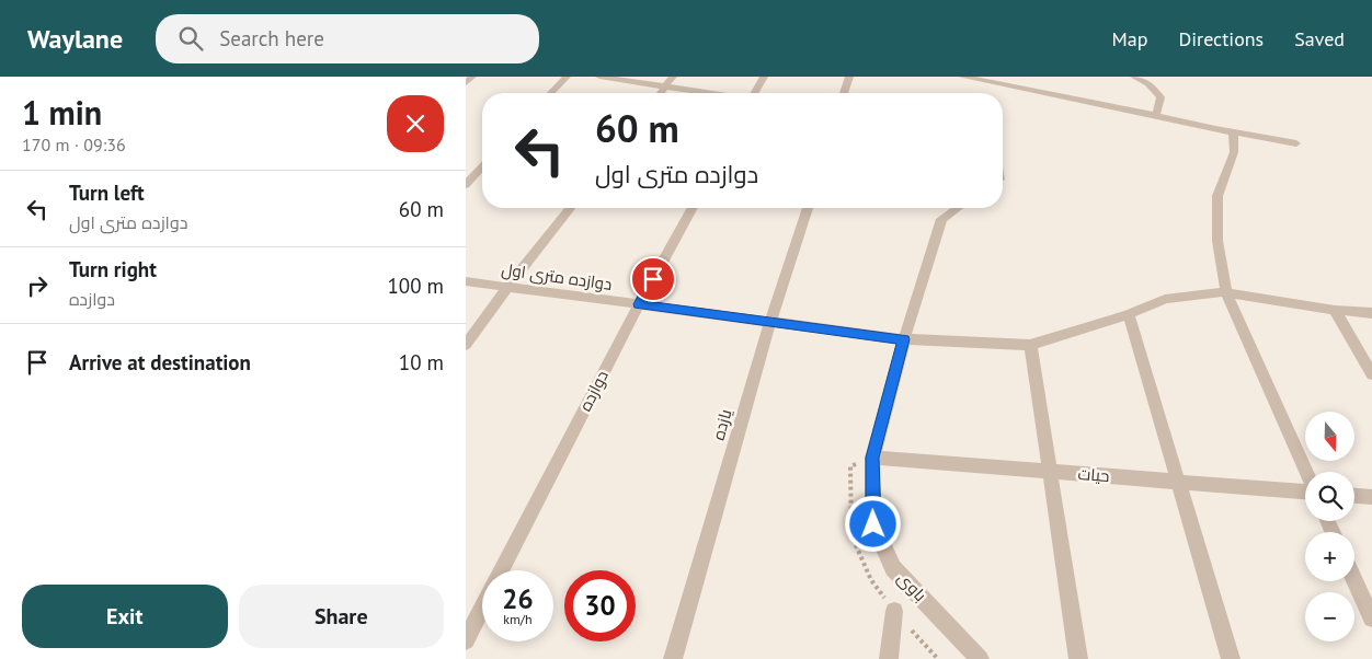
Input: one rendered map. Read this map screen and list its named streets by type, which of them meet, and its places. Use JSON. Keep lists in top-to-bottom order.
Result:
{
  "streets": {
    "street": [
      "دوازده متری اول",
      "دوازده",
      "یازده",
      "حیات",
      "باوی"
    ]
  },
  "crossings": [
    ["دوازده متری اول", "دوازده"],
    ["دوازده متری اول", "یازده"],
    ["دوازده متری اول", "باوی"],
    ["حیات", "باوی"]
  ],
  "north": "bottom",
  "page": {
    "header": "Waylane",
    "search": "Search here",
    "nav": ["Map", "Directions", "Saved"],
    "heading": ["1 min", "170 m · 09:36"],
    "turn": ["60 m", "دوازده متری اول"],
    "list": [
      {
        "name": "Turn left",
        "note": "دوازده متری اول",
        "value": "60 m"
      },
      {
        "name": "Turn right",
        "note": "دوازده",
        "value": "100 m"
      },
      {
        "name": "Arrive at destination",
        "value": "10 m"
      }
    ],
    "map_buttons": ["+", "−"],
    "speed": "26 km/h",
    "limit": "30",
    "buttons": ["Exit", "Share"]
  }
}
